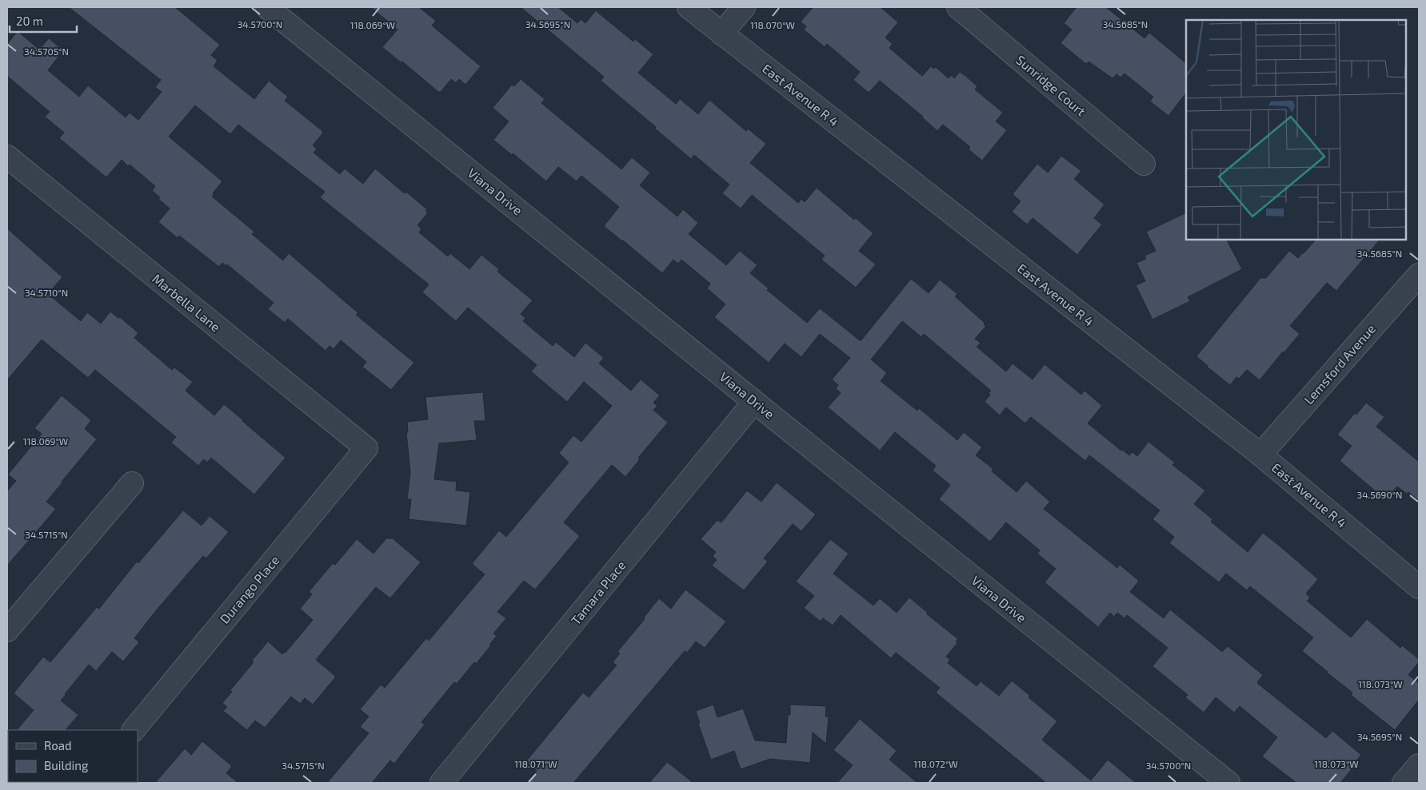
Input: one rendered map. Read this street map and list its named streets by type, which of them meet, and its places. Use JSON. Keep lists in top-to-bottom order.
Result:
{
  "streets": {
    "street": [
      "Sunridge Court",
      "East Avenue R 4",
      "Viana Drive",
      "Marbella Lane",
      "Lemsford Avenue",
      "Durango Place",
      "Tamara Place"
    ]
  },
  "crossings": [
    ["East Avenue R 4", "Lemsford Avenue"],
    ["Viana Drive", "Tamara Place"],
    ["Marbella Lane", "Durango Place"]
  ],
  "legend": ["Road", "Building"],
  "scale_bar": "20 m",
  "coordinates": [
    "34.5695°N",
    "34.5685°N",
    "34.5700°N",
    "118.069°W",
    "118.070°W",
    "34.5705°N",
    "34.5710°N",
    "34.5690°N",
    "34.5715°N",
    "118.073°W",
    "118.071°W",
    "118.072°W"
  ]
}
